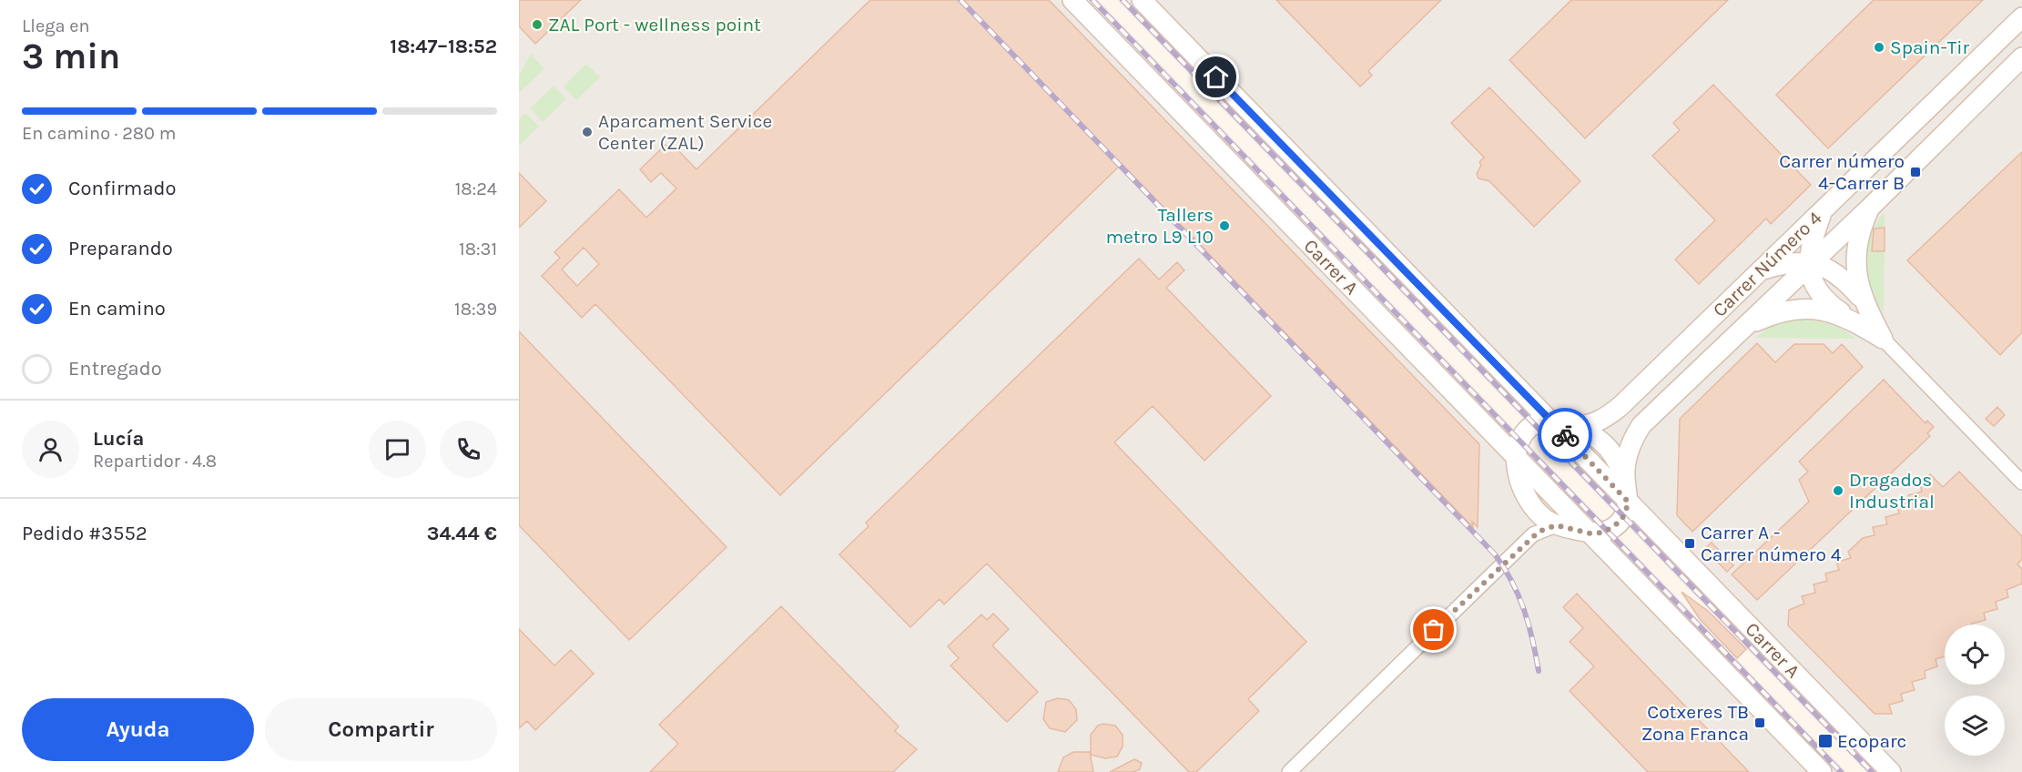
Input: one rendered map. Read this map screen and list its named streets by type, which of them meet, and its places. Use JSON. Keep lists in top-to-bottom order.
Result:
{
  "streets": {
    "main road": ["Carrer Número 4", "Carrer A"]
  },
  "places": {
    "other": [
      "ZAL Port - wellness point",
      "Spain-Tir",
      "Aparcament Service Center (ZAL)",
      "Tallers metro L9 L10",
      "Dragados Industrial"
    ],
    "transit": [
      "Carrer número 4-Carrer B",
      "Carrer A - Carrer número 4",
      "Cotxeres TB Zona Franca",
      "Ecoparc"
    ]
  },
  "page": {
    "heading": ["3 min", "Llega en", "18:47–18:52"],
    "panel": [
      "Lucía",
      "Repartidor · 4.8",
      "Pedido #3552",
      "34.44 €"
    ],
    "bar": "En camino · 280 m",
    "list": [
      ["Confirmado", "18:24"],
      ["Preparando", "18:31"],
      ["En camino", "18:39"],
      "Entregado"
    ],
    "buttons": ["Ayuda", "Compartir"]
  }
}
